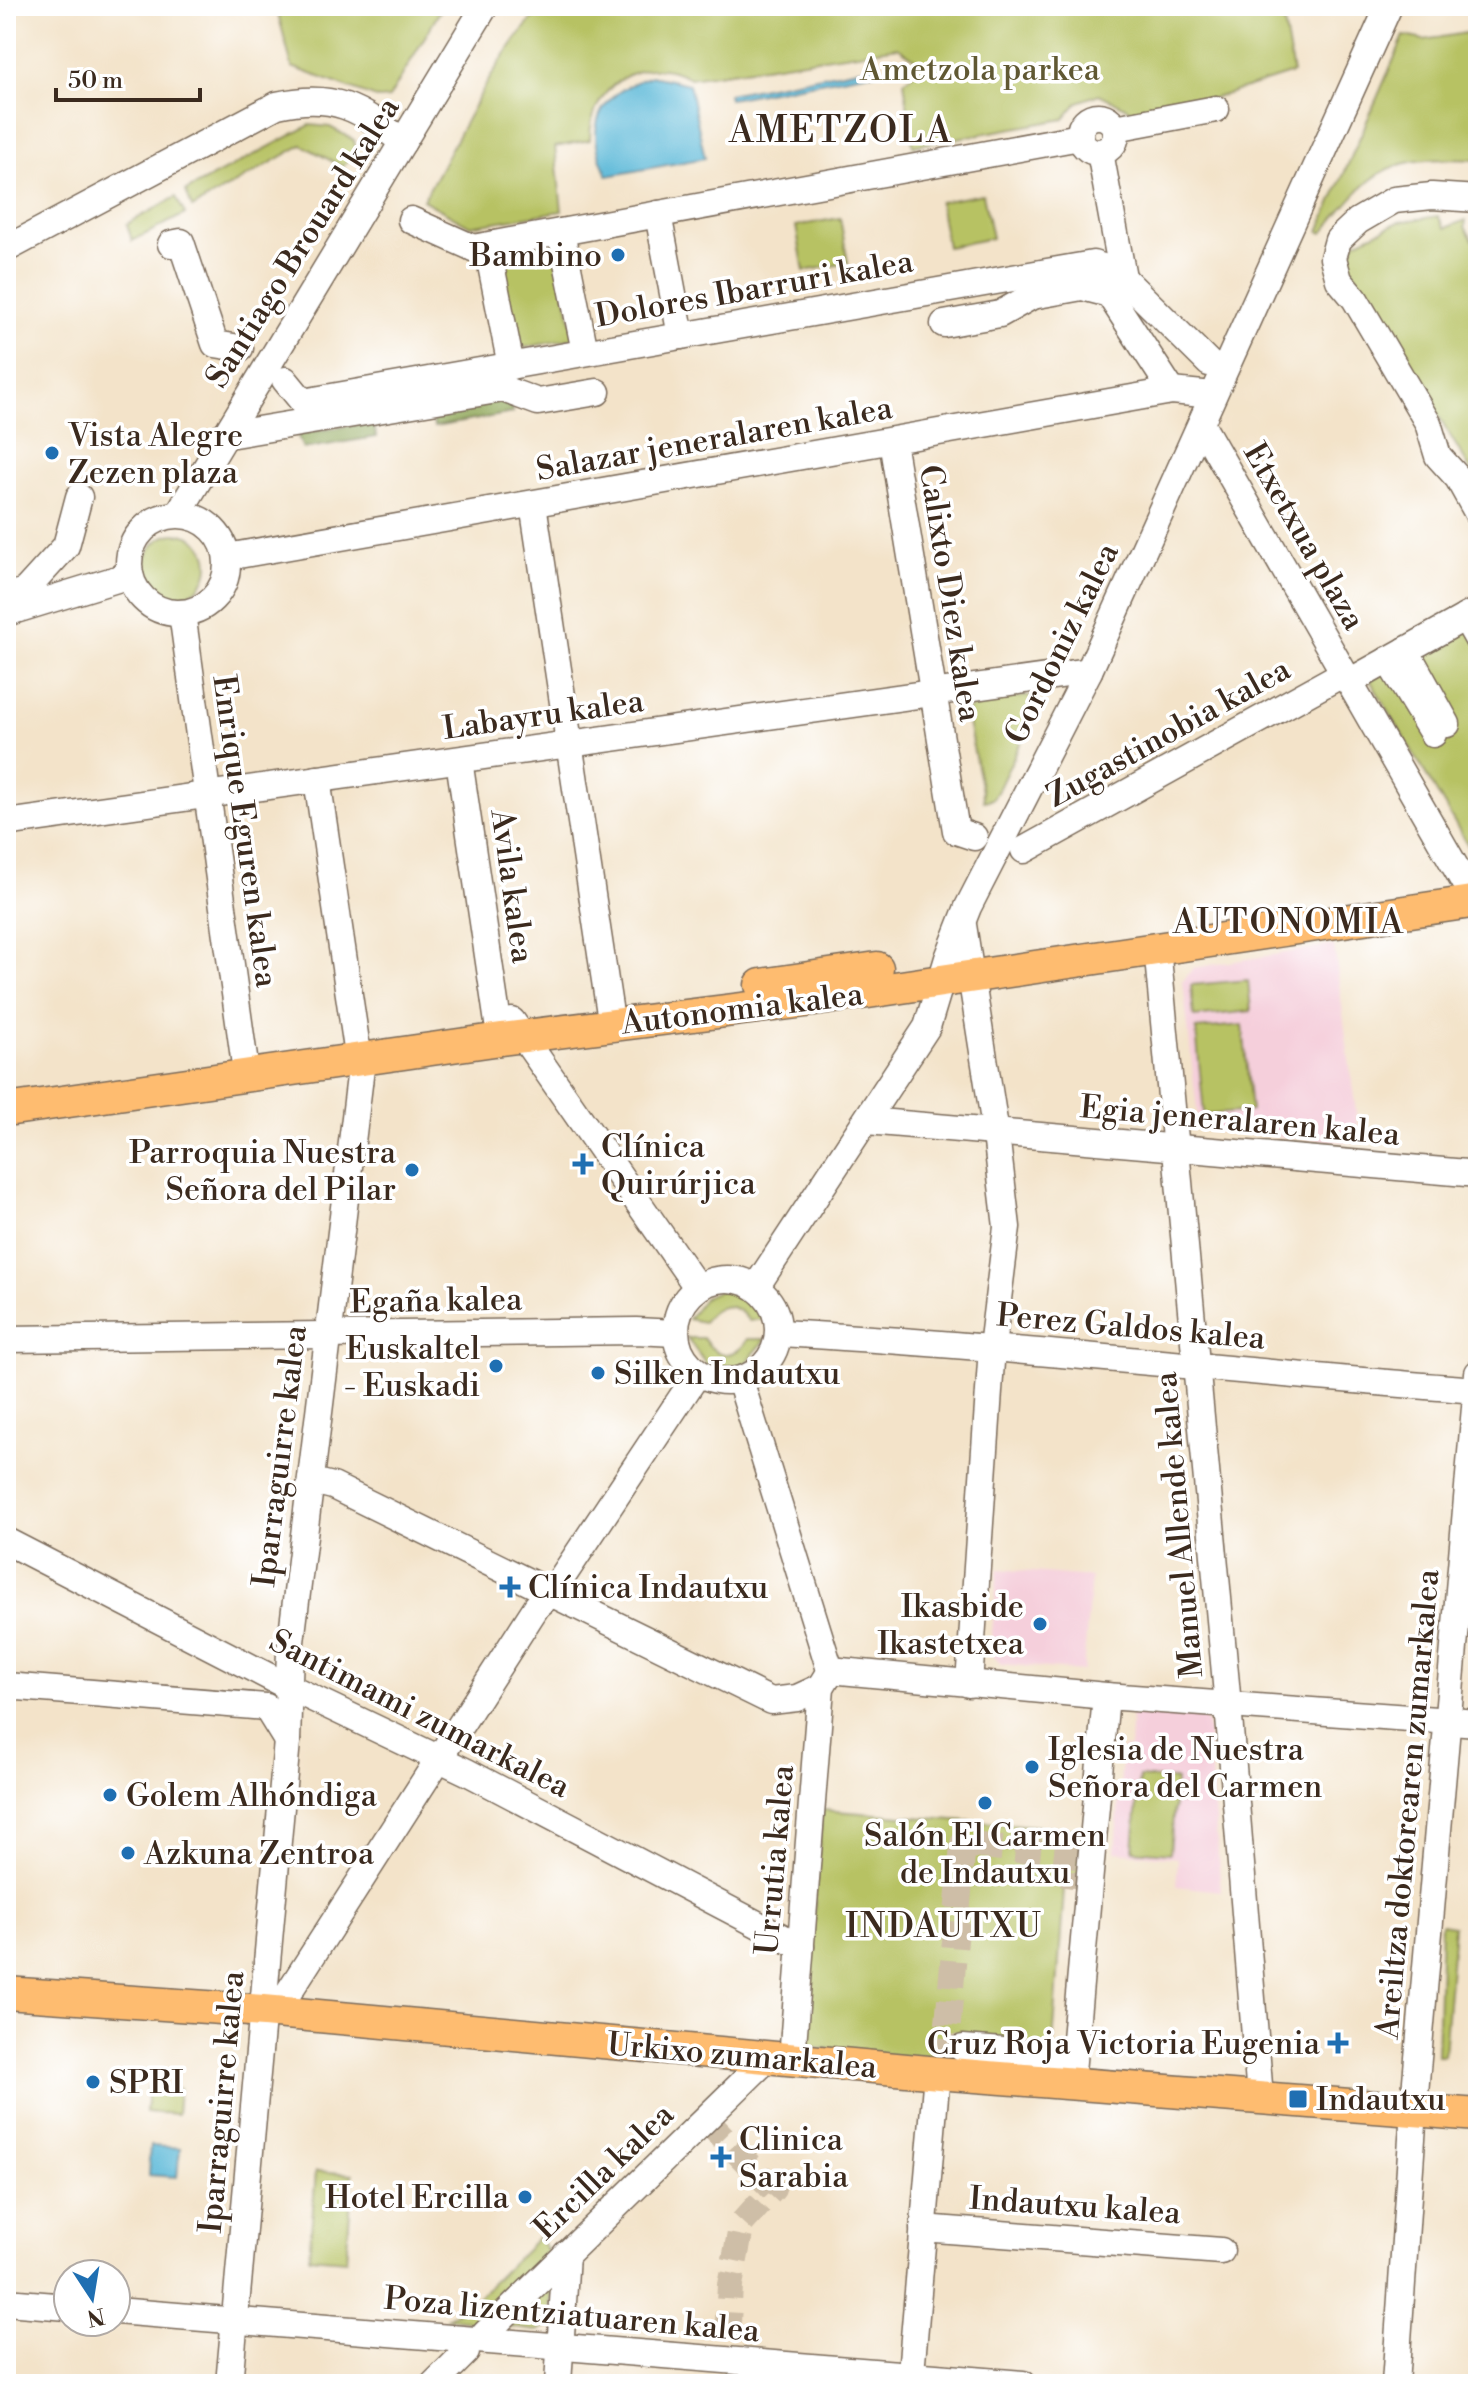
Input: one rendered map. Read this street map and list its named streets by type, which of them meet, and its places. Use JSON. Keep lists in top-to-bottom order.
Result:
{
  "streets": {
    "main road": ["Autonomia kalea", "Urkixo zumarkalea"],
    "street": [
      "Santiago Brouard kalea",
      "Dolores Ibarruri kalea",
      "Salazar jeneralaren kalea",
      "Etxetxua plaza",
      "Calixto Diez kalea",
      "Gordoniz kalea",
      "Labayru kalea",
      "Zugastinobia kalea",
      "Enrique Eguren kalea",
      "Avila kalea",
      "Egia jeneralaren kalea",
      "Egaña kalea",
      "Perez Galdos kalea",
      "Iparraguirre kalea",
      "Manuel Allende kalea",
      "Santimami zumarkalea",
      "Areiltza doktorearen zumarkalea",
      "Urrutia kalea",
      "Ercilla kalea",
      "Indautxu kalea",
      "Poza lizentziatuaren kalea"
    ]
  },
  "crossings": [
    ["Santiago Brouard kalea", "Salazar jeneralaren kalea"],
    ["Santiago Brouard kalea", "Enrique Eguren kalea"],
    ["Salazar jeneralaren kalea", "Calixto Diez kalea"],
    ["Salazar jeneralaren kalea", "Gordoniz kalea"],
    ["Salazar jeneralaren kalea", "Enrique Eguren kalea"],
    ["Etxetxua plaza", "Gordoniz kalea"],
    ["Etxetxua plaza", "Zugastinobia kalea"],
    ["Etxetxua plaza", "Autonomia kalea"],
    ["Calixto Diez kalea", "Labayru kalea"],
    ["Gordoniz kalea", "Labayru kalea"],
    ["Gordoniz kalea", "Autonomia kalea"],
    ["Gordoniz kalea", "Egia jeneralaren kalea"],
    ["Gordoniz kalea", "Egaña kalea"],
    ["Gordoniz kalea", "Perez Galdos kalea"],
    ["Labayru kalea", "Enrique Eguren kalea"],
    ["Labayru kalea", "Avila kalea"],
    ["Labayru kalea", "Iparraguirre kalea"],
    ["Enrique Eguren kalea", "Autonomia kalea"],
    ["Avila kalea", "Autonomia kalea"],
    ["Autonomia kalea", "Iparraguirre kalea"],
    ["Autonomia kalea", "Manuel Allende kalea"],
    ["Egia jeneralaren kalea", "Manuel Allende kalea"],
    ["Egaña kalea", "Perez Galdos kalea"],
    ["Egaña kalea", "Iparraguirre kalea"],
    ["Perez Galdos kalea", "Manuel Allende kalea"],
    ["Perez Galdos kalea", "Areiltza doktorearen zumarkalea"],
    ["Iparraguirre kalea", "Santimami zumarkalea"],
    ["Iparraguirre kalea", "Urkixo zumarkalea"],
    ["Iparraguirre kalea", "Poza lizentziatuaren kalea"],
    ["Manuel Allende kalea", "Urkixo zumarkalea"],
    ["Santimami zumarkalea", "Urrutia kalea"],
    ["Areiltza doktorearen zumarkalea", "Urkixo zumarkalea"],
    ["Urrutia kalea", "Urkixo zumarkalea"],
    ["Urrutia kalea", "Ercilla kalea"],
    ["Urkixo zumarkalea", "Ercilla kalea"]
  ],
  "districts": ["AMETZOLA", "AUTONOMIA", "INDAUTXU"],
  "parks": ["Ametzola parkea"],
  "places": {
    "other": [
      "Bambino",
      "Vista Alegre Zezen plaza",
      "Parroquia Nuestra Señora del Pilar",
      "Euskaltel - Euskadi",
      "Silken Indautxu",
      "Ikasbide Ikastetxea",
      "Iglesia de Nuestra Señora del Carmen",
      "Golem Alhóndiga",
      "Salón El Carmen de Indautxu",
      "Azkuna Zentroa",
      "SPRI",
      "Hotel Ercilla"
    ],
    "health": [
      "Clínica Quirúrjica",
      "Clínica Indautxu",
      "Cruz Roja Victoria Eugenia",
      "Clinica Sarabia"
    ],
    "transit": ["Indautxu"]
  },
  "scale_bar": "50 m",
  "north": "bottom"
}
